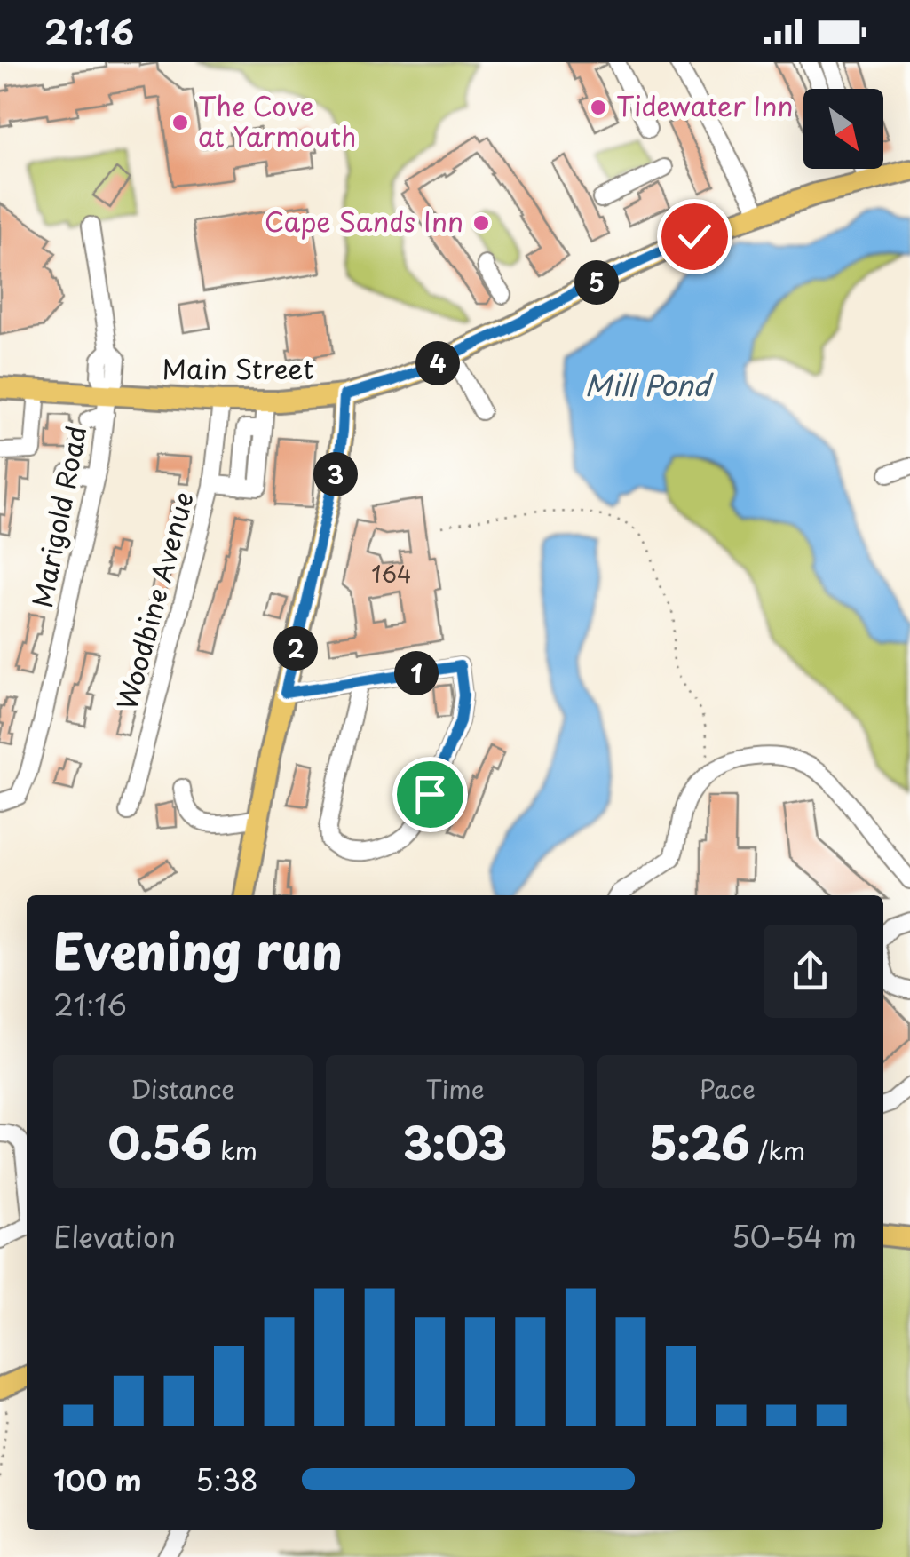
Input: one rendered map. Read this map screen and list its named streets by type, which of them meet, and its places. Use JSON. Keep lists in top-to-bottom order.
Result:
{
  "streets": {
    "main road": ["Main Street"],
    "street": ["Marigold Road", "Woodbine Avenue"]
  },
  "crossings": [
    ["Main Street", "Marigold Road"],
    ["Main Street", "Woodbine Avenue"]
  ],
  "water": ["Mill Pond"],
  "places": ["Tidewater Inn", "The Cove at Yarmouth", "Cape Sands Inn"],
  "house_numbers": ["164"],
  "north": "bottom right",
  "page": {
    "status": "21:16",
    "pins": [
      "5",
      "4",
      "3",
      "2",
      "1"
    ],
    "heading": ["Evening run", "21:16"],
    "stats": [
      ["Distance", "0.56 km"],
      ["Time", "3:03"],
      ["Pace", "5:26 /km"]
    ],
    "chart": ["Elevation", "50–54 m"],
    "list": [
      {
        "name": "100 m",
        "note": "5:38"
      }
    ]
  }
}
